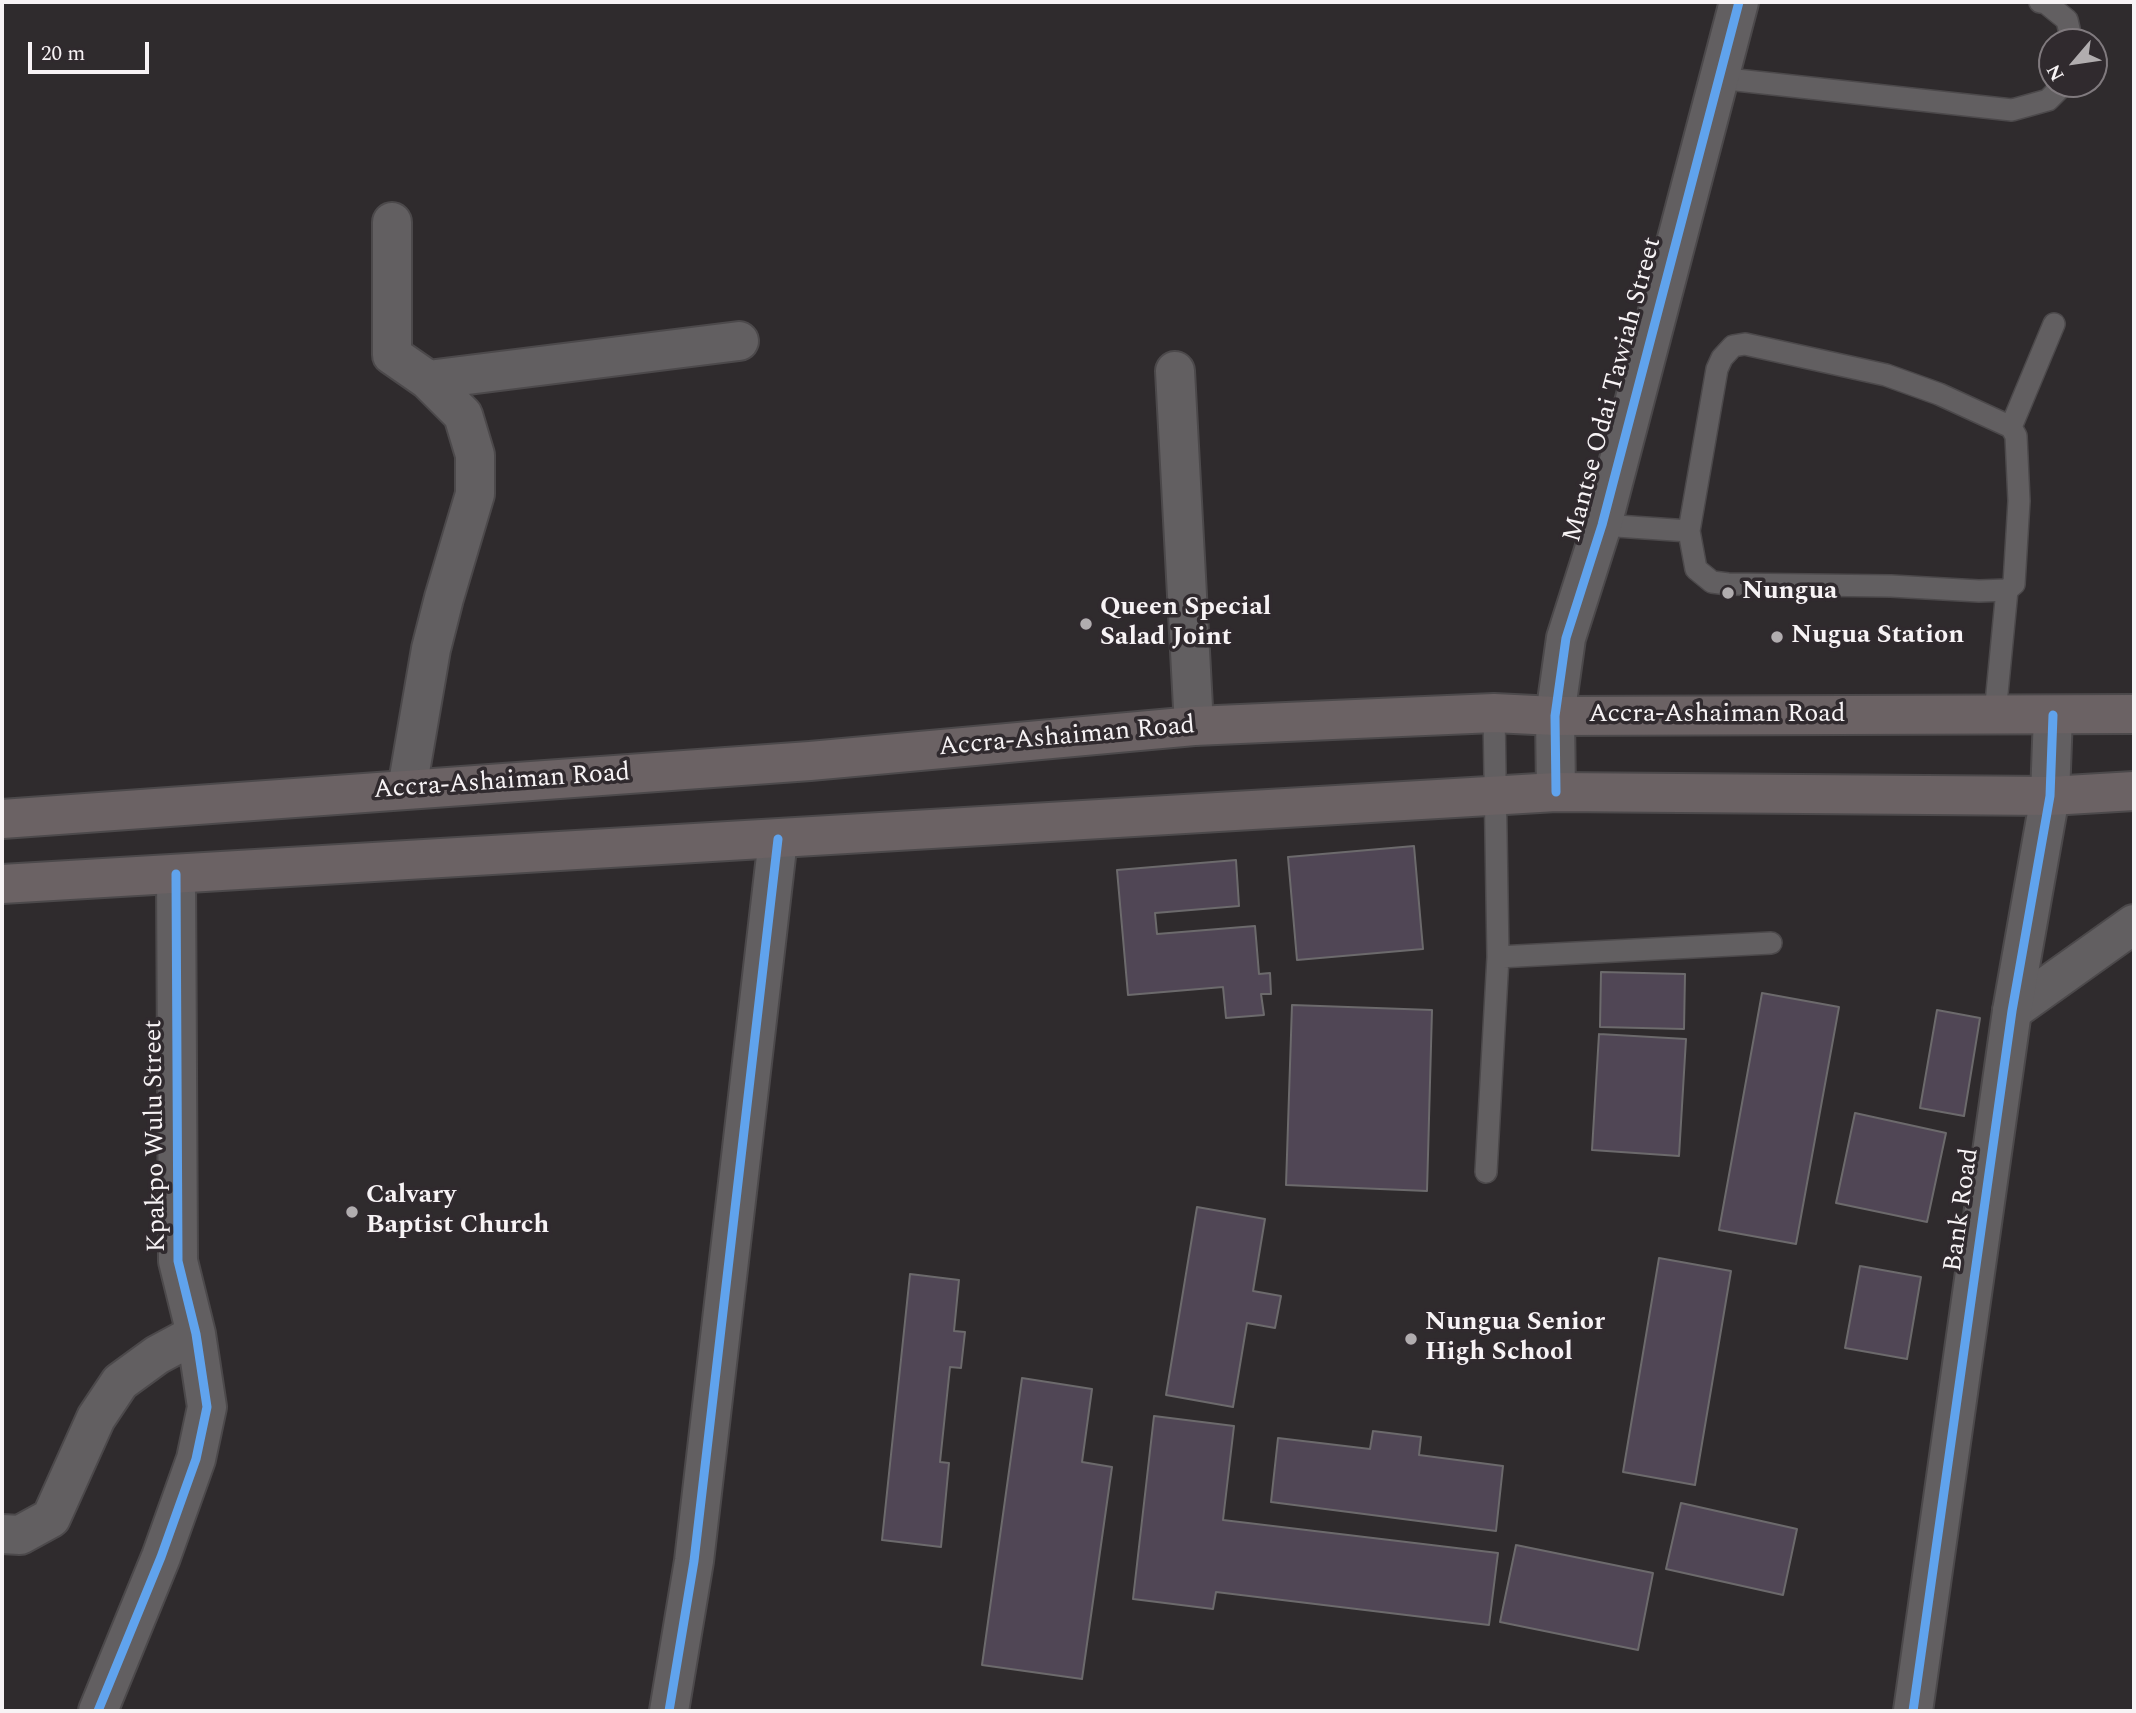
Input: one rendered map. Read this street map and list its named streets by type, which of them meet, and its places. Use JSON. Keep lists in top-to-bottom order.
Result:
{
  "streets": {
    "main road": ["Accra-Ashaiman Road"],
    "street": ["Mantse Odai Tawiah Street", "Kpakpo Wulu Street", "Bank Road"]
  },
  "crossings": [
    ["Mantse Odai Tawiah Street", "Accra-Ashaiman Road"],
    ["Accra-Ashaiman Road", "Bank Road"]
  ],
  "places": [
    "Nungua",
    "Queen Special Salad Joint",
    "Nugua Station",
    "Calvary Baptist Church",
    "Nungua Senior High School"
  ],
  "scale_bar": "20 m",
  "north": "bottom left"
}
